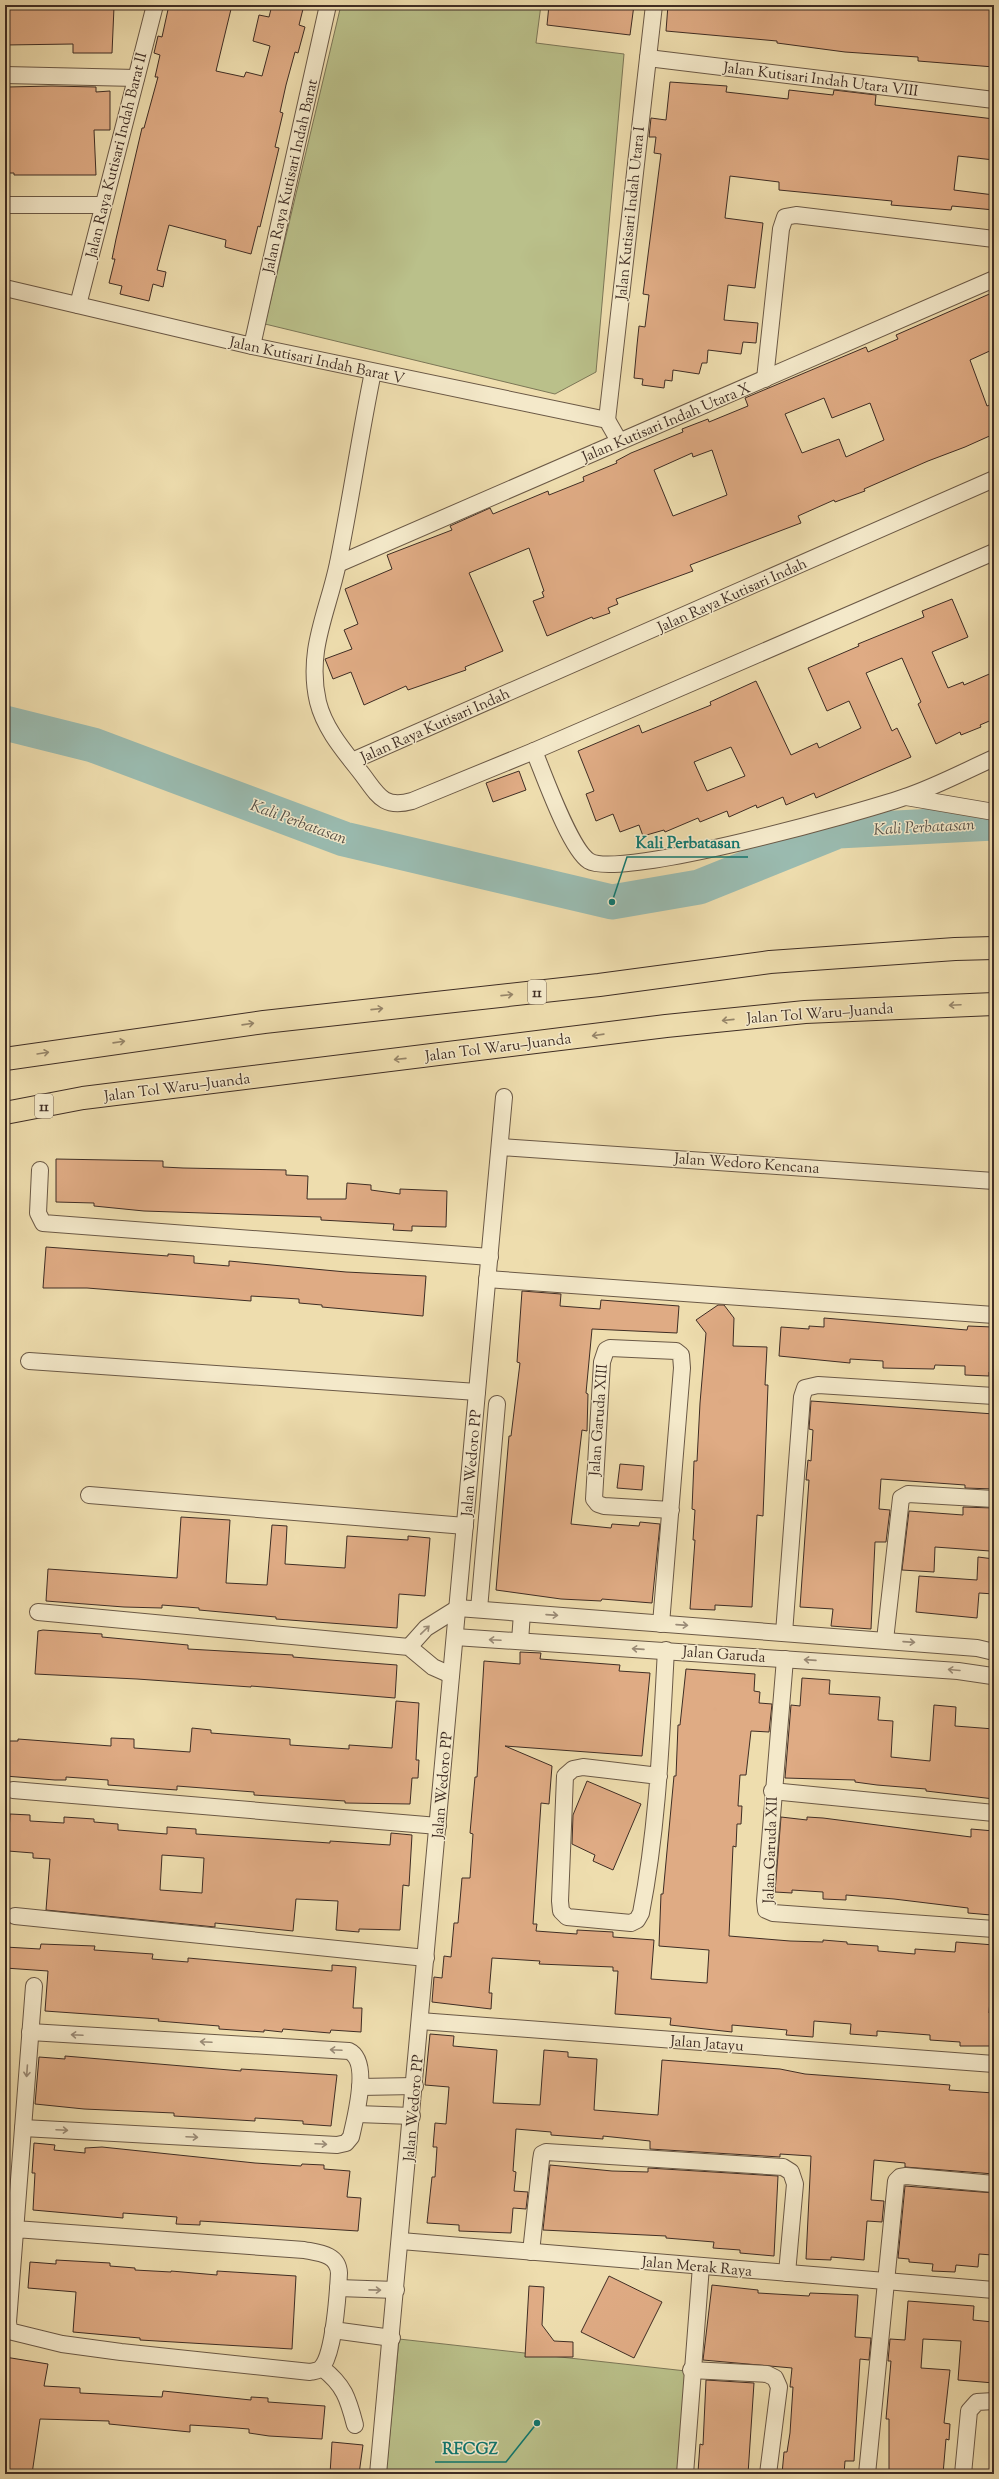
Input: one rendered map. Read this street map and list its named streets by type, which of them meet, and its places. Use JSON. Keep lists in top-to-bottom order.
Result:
{
  "streets": {
    "highway": ["11", "Jalan Tol Waru–Juanda"],
    "street": [
      "Jalan Kutisari Indah Utara VIII",
      "Jalan Raya Kutisari Indah Barat II",
      "Jalan Raya Kutisari Indah Barat",
      "Jalan Kutisari Indah Utara I",
      "Jalan Kutisari Indah Barat V",
      "Jalan Kutisari Indah Utara X",
      "Jalan Raya Kutisari Indah",
      "Jalan Wedoro Kencana",
      "Jalan Garuda XIII",
      "Jalan Wedoro PP",
      "Jalan Garuda",
      "Jalan Garuda XII",
      "Jalan Jatayu",
      "Jalan Merak Raya"
    ]
  },
  "crossings": [
    ["Jalan Kutisari Indah Utara VIII", "Jalan Kutisari Indah Utara I"],
    ["Jalan Raya Kutisari Indah Barat II", "Jalan Kutisari Indah Barat V"],
    ["Jalan Raya Kutisari Indah Barat", "Jalan Kutisari Indah Barat V"],
    ["Jalan Kutisari Indah Utara I", "Jalan Kutisari Indah Barat V"],
    ["Jalan Wedoro Kencana", "Jalan Wedoro PP"],
    ["Jalan Garuda XIII", "Jalan Garuda"],
    ["Jalan Wedoro PP", "Jalan Garuda"],
    ["Jalan Wedoro PP", "Jalan Jatayu"],
    ["Jalan Wedoro PP", "Jalan Merak Raya"],
    ["Jalan Garuda", "Jalan Garuda XII"]
  ],
  "water": ["Kali Perbatasan"],
  "places": ["Kali Perbatasan", "RFCGZ"]
}
